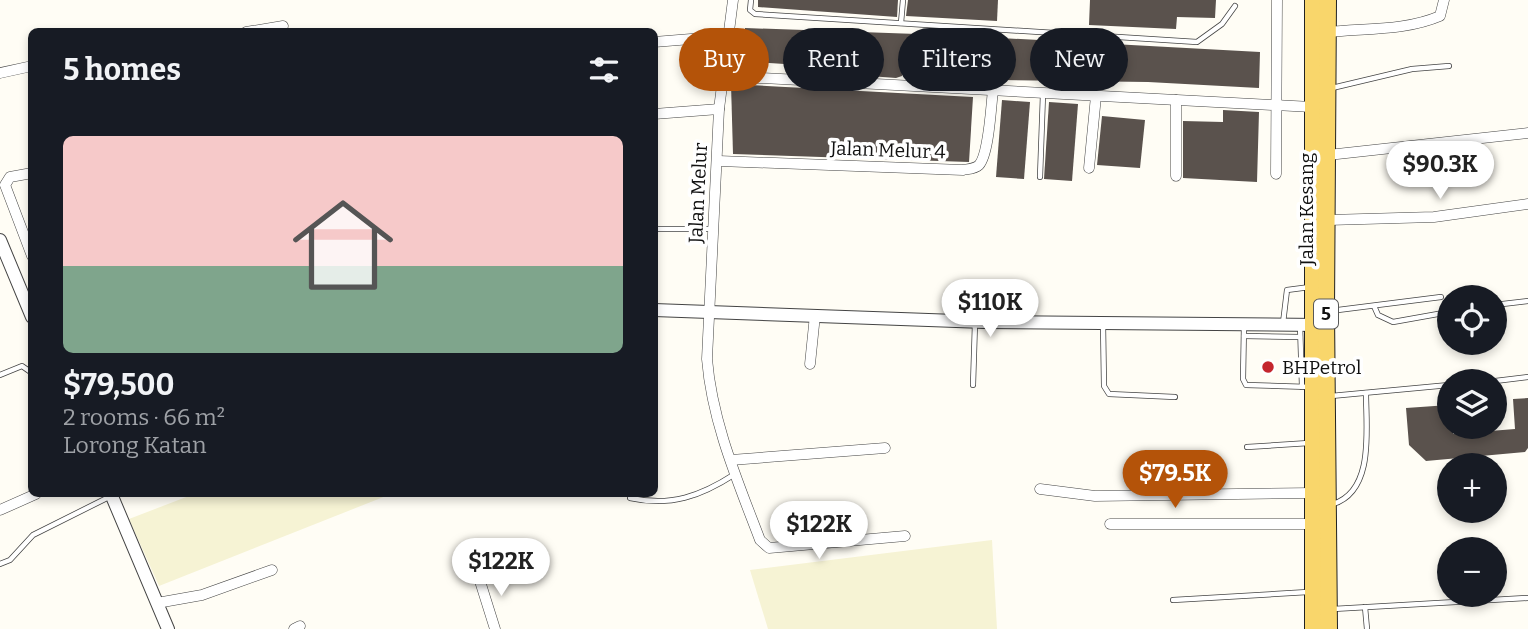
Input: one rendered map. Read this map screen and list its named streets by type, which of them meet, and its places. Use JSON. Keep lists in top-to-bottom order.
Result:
{
  "streets": {
    "main road": ["Jalan Kesang", "5"],
    "street": ["Jalan Melur 4", "Jalan Melur"]
  },
  "crossings": [
    ["Jalan Melur 4", "Jalan Melur"]
  ],
  "places": ["BHPetrol"],
  "page": {
    "chip": [
      "Buy",
      "Rent",
      "Filters",
      "New"
    ],
    "heading": "5 homes",
    "list": [
      {
        "name": "$79,500",
        "note": "2 rooms · 66 m² · Lorong Katan"
      }
    ],
    "price": [
      "$90.3K",
      "$110K",
      "$79.5K",
      "$122K",
      "$122K"
    ],
    "map_buttons": ["+", "−"]
  }
}
